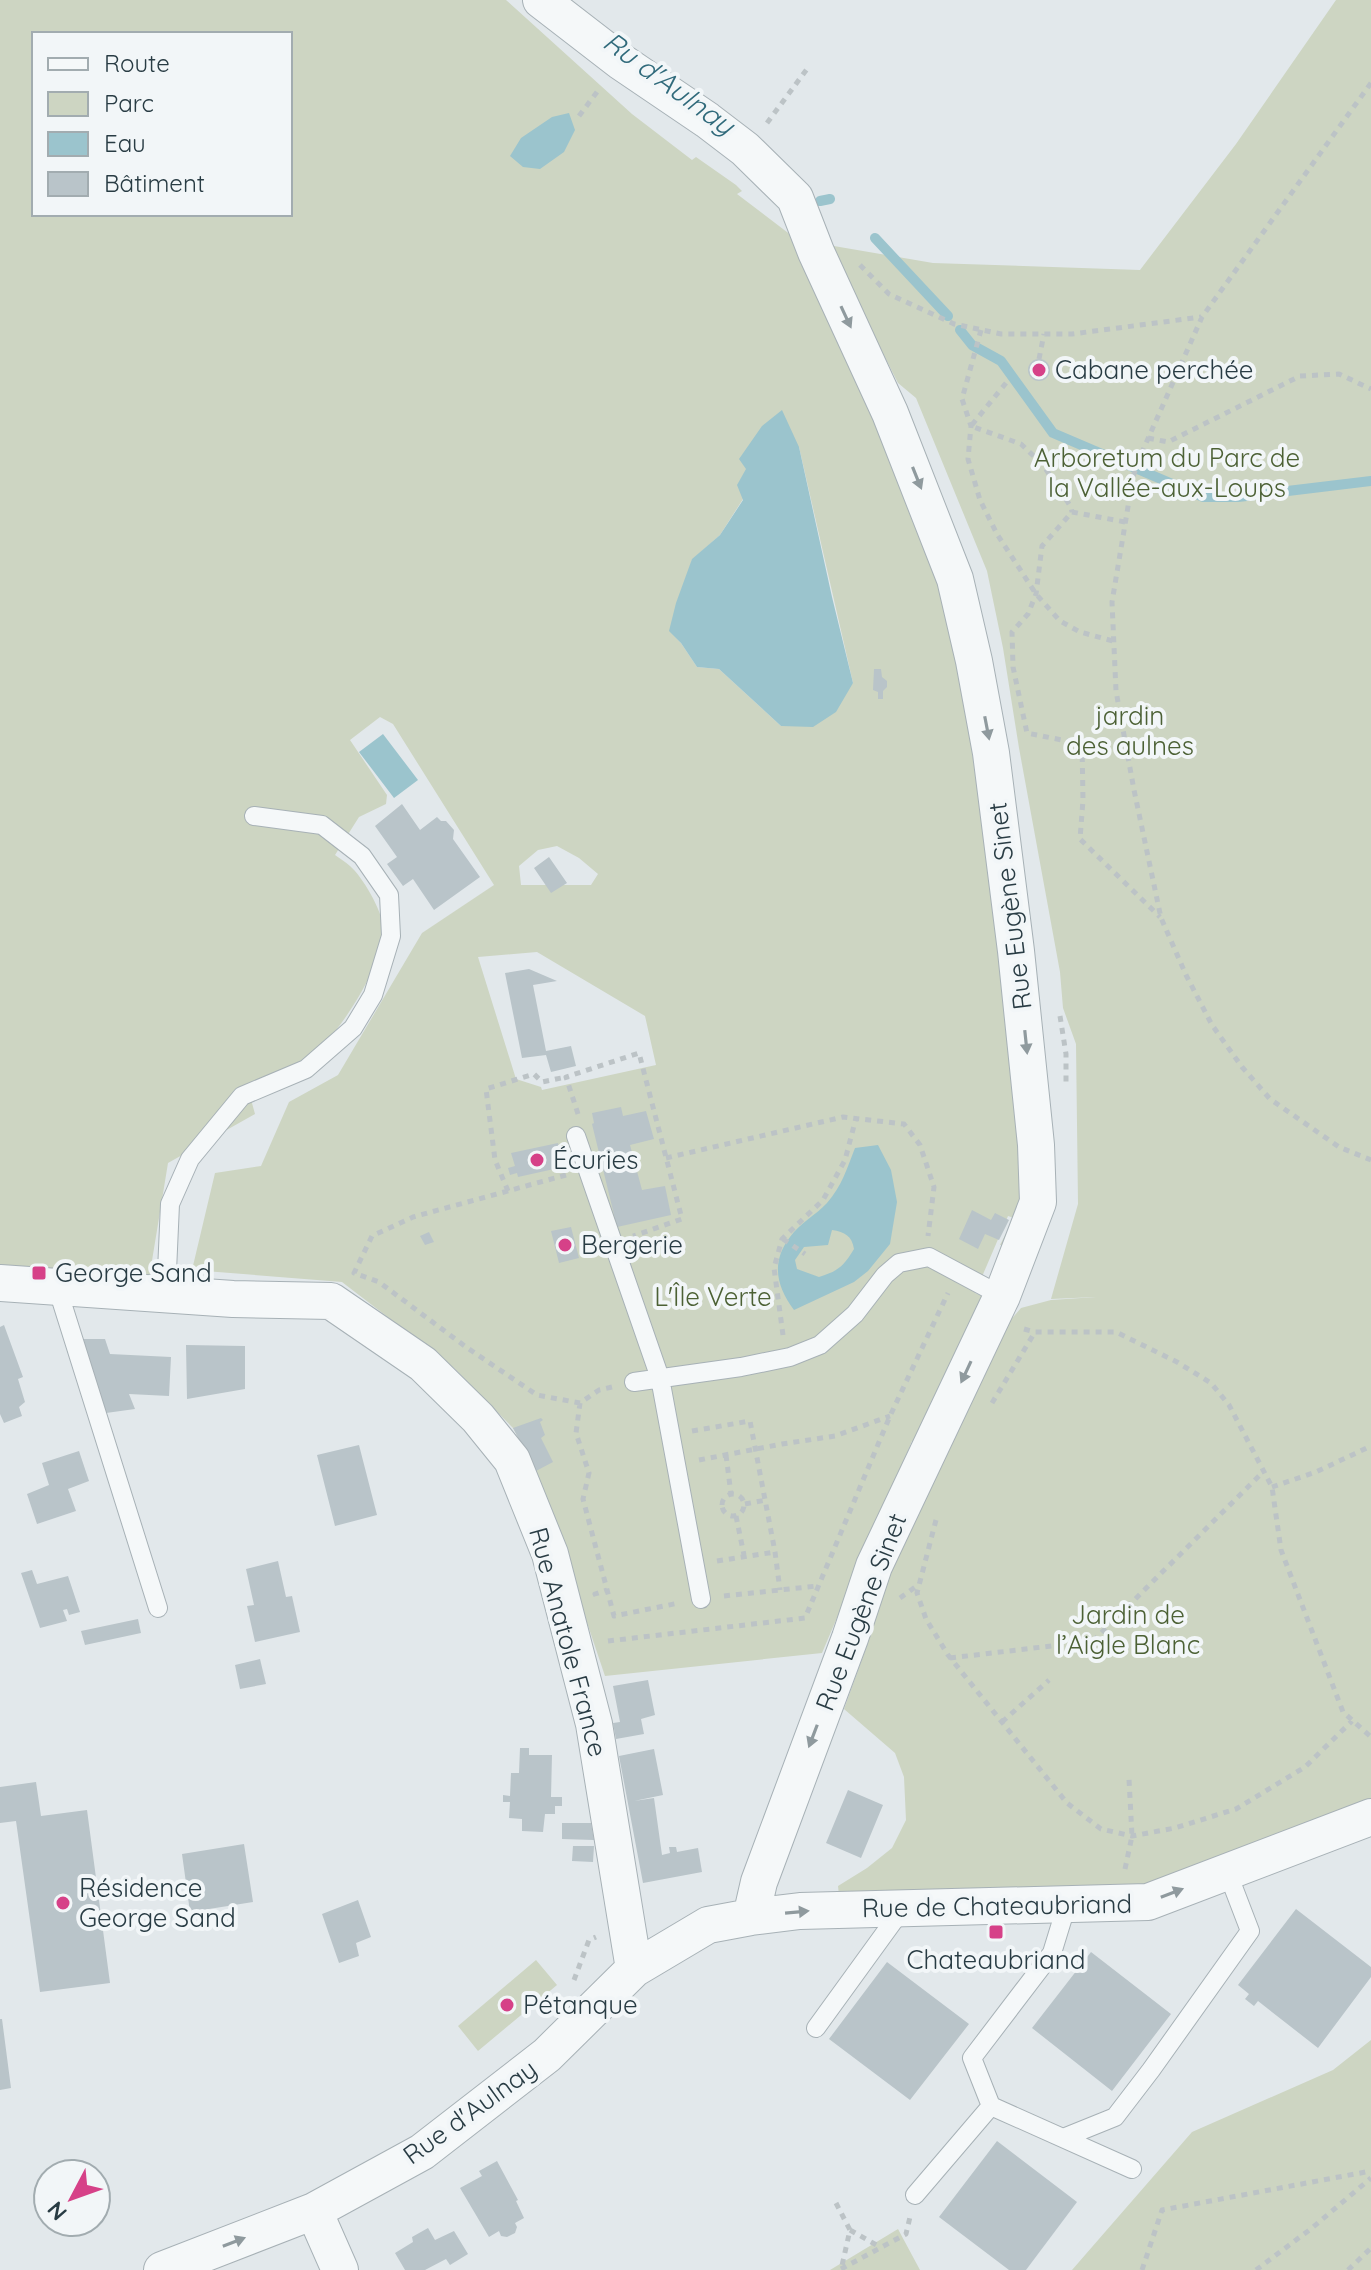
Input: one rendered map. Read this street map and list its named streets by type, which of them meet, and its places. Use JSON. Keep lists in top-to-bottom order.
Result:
{
  "streets": {
    "street": [
      "Rue Eugène Sinet",
      "Rue Anatole France",
      "Rue de Chateaubriand",
      "Rue d'Aulnay"
    ]
  },
  "crossings": [
    ["Rue Eugène Sinet", "Rue de Chateaubriand"],
    ["Rue Eugène Sinet", "Rue d'Aulnay"],
    ["Rue Anatole France", "Rue d'Aulnay"],
    ["Rue de Chateaubriand", "Rue d'Aulnay"]
  ],
  "one_way": ["Rue Eugène Sinet", "Rue de Chateaubriand"],
  "water": ["Ru d'Aulnay"],
  "parks": [
    "Arboretum du Parc de la Vallée-aux-Loups",
    "jardin des aulnes",
    "L'Île Verte",
    "Jardin de l’Aigle Blanc"
  ],
  "places": {
    "other": [
      "Cabane perchée",
      "Écuries",
      "Bergerie",
      "Résidence George Sand",
      "Pétanque"
    ],
    "transit": ["George Sand", "Chateaubriand"]
  },
  "legend": [
    "Route",
    "Parc",
    "Eau",
    "Bâtiment"
  ],
  "north": "bottom left"
}
